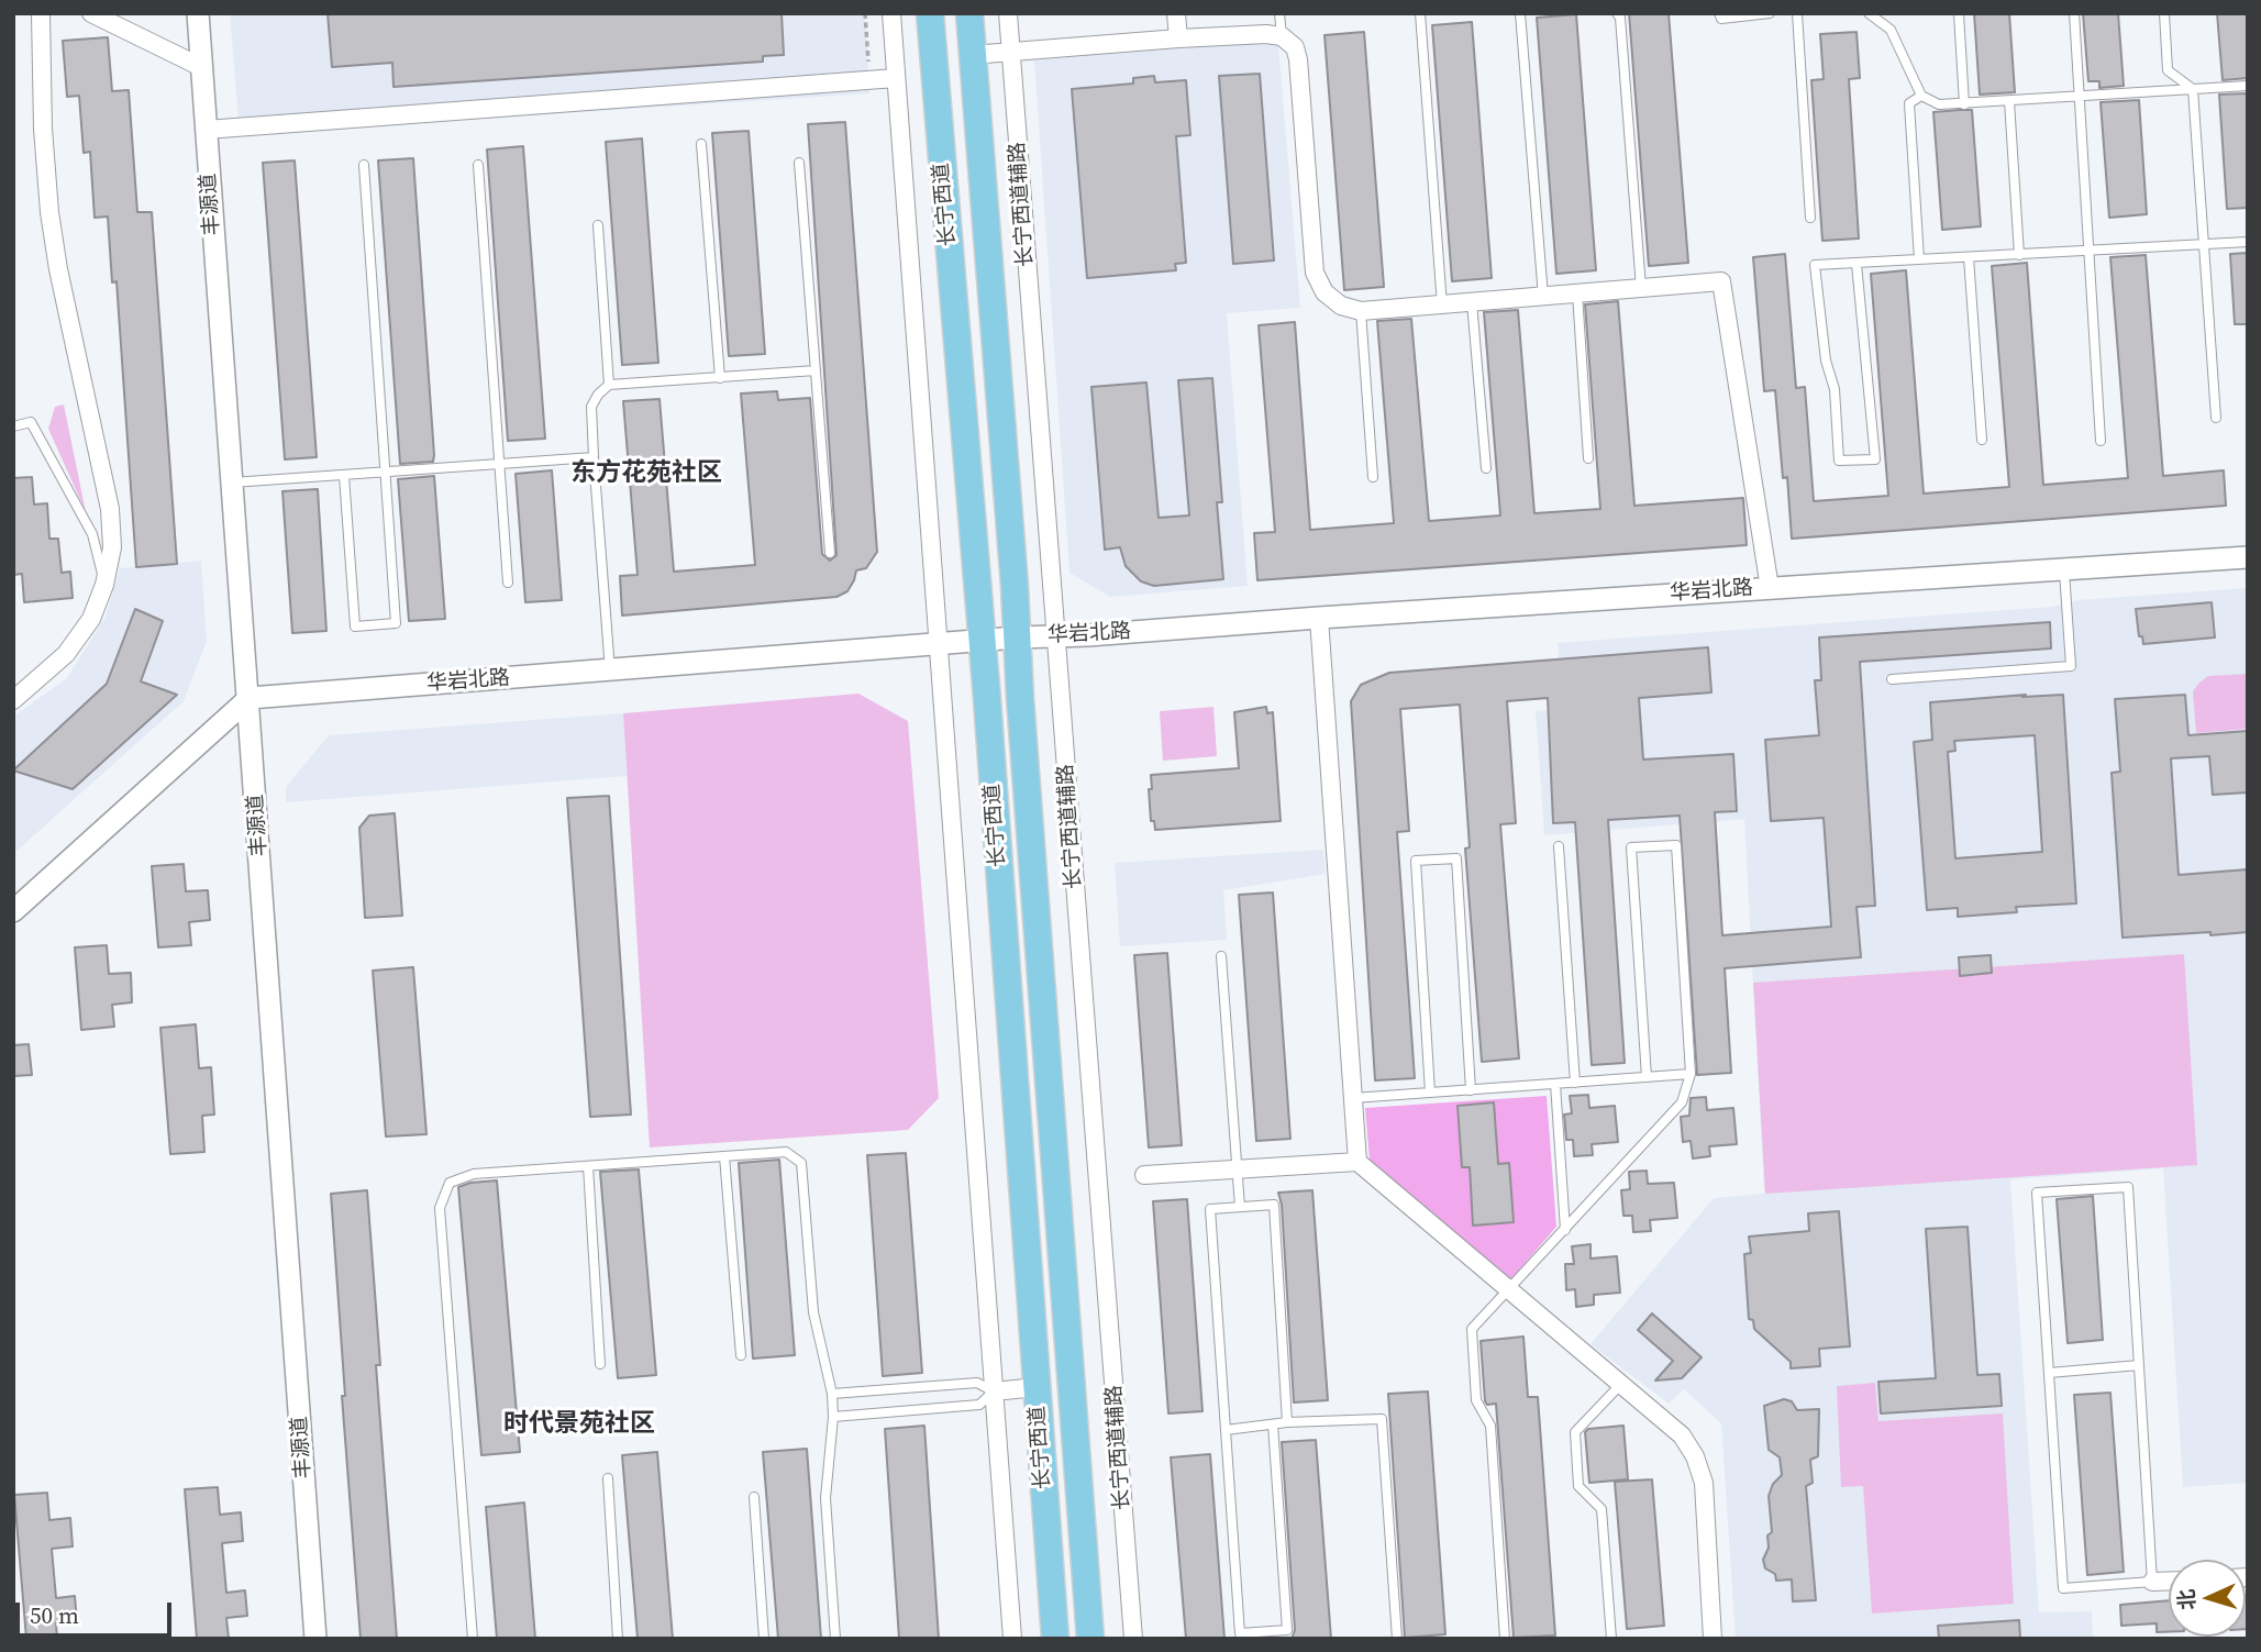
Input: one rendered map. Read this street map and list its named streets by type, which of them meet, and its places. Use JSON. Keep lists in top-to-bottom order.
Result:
{
  "streets": {
    "main road": ["长宁西道"],
    "street": ["丰源道", "长宁西道辅路", "华岩北路"]
  },
  "crossings": [
    ["丰源道", "华岩北路"],
    ["长宁西道", "华岩北路"],
    ["长宁西道辅路", "华岩北路"]
  ],
  "districts": ["东方花苑社区", "时代景苑社区"],
  "scale_bar": "50 m",
  "north": "left"
}
